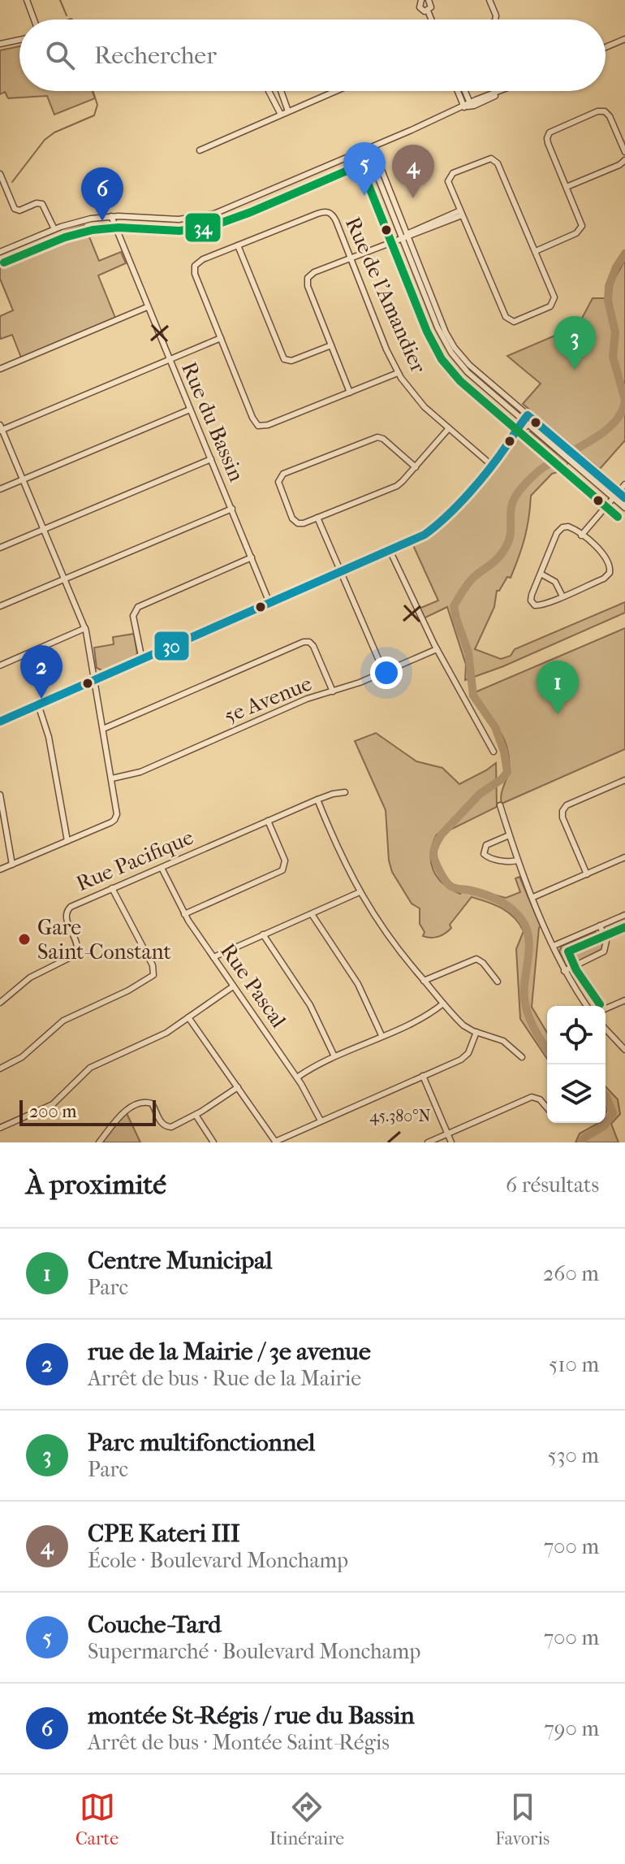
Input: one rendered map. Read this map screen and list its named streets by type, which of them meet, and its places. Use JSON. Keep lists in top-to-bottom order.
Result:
{
  "streets": {
    "street": [
      "Rue de l'Amandier",
      "Rue du Bassin",
      "5e Avenue",
      "Rue Pacifique",
      "Rue Pascal"
    ]
  },
  "crossings": [
    ["Rue Pacifique", "Rue Pascal"]
  ],
  "places": ["Gare Saint-Constant"],
  "lines": ["transit line 34", "transit line 30"],
  "scale_bar": "200 m",
  "page": {
    "search": "Rechercher",
    "pins": [
      "5",
      "4",
      "6",
      "3",
      "2",
      "1"
    ],
    "scale": "200 m",
    "heading": ["À proximité", "6 résultats"],
    "list": [
      {
        "mark": "1",
        "name": "Centre Municipal",
        "note": "Parc",
        "value": "260 m"
      },
      {
        "mark": "2",
        "name": "rue de la Mairie / 3e avenue",
        "note": "Arrêt de bus · Rue de la Mairie",
        "value": "510 m"
      },
      {
        "mark": "3",
        "name": "Parc multifonctionnel",
        "note": "Parc",
        "value": "530 m"
      },
      {
        "mark": "4",
        "name": "CPE Kateri III",
        "note": "École · Boulevard Monchamp",
        "value": "700 m"
      },
      {
        "mark": "5",
        "name": "Couche-Tard",
        "note": "Supermarché · Boulevard Monchamp",
        "value": "700 m"
      },
      {
        "mark": "6",
        "name": "montée St-Régis / rue du Bassin",
        "note": "Arrêt de bus · Montée Saint-Régis",
        "value": "790 m"
      }
    ],
    "nav": ["Carte", "Itinéraire", "Favoris"]
  },
  "coordinates": ["45.380°N"]
}
